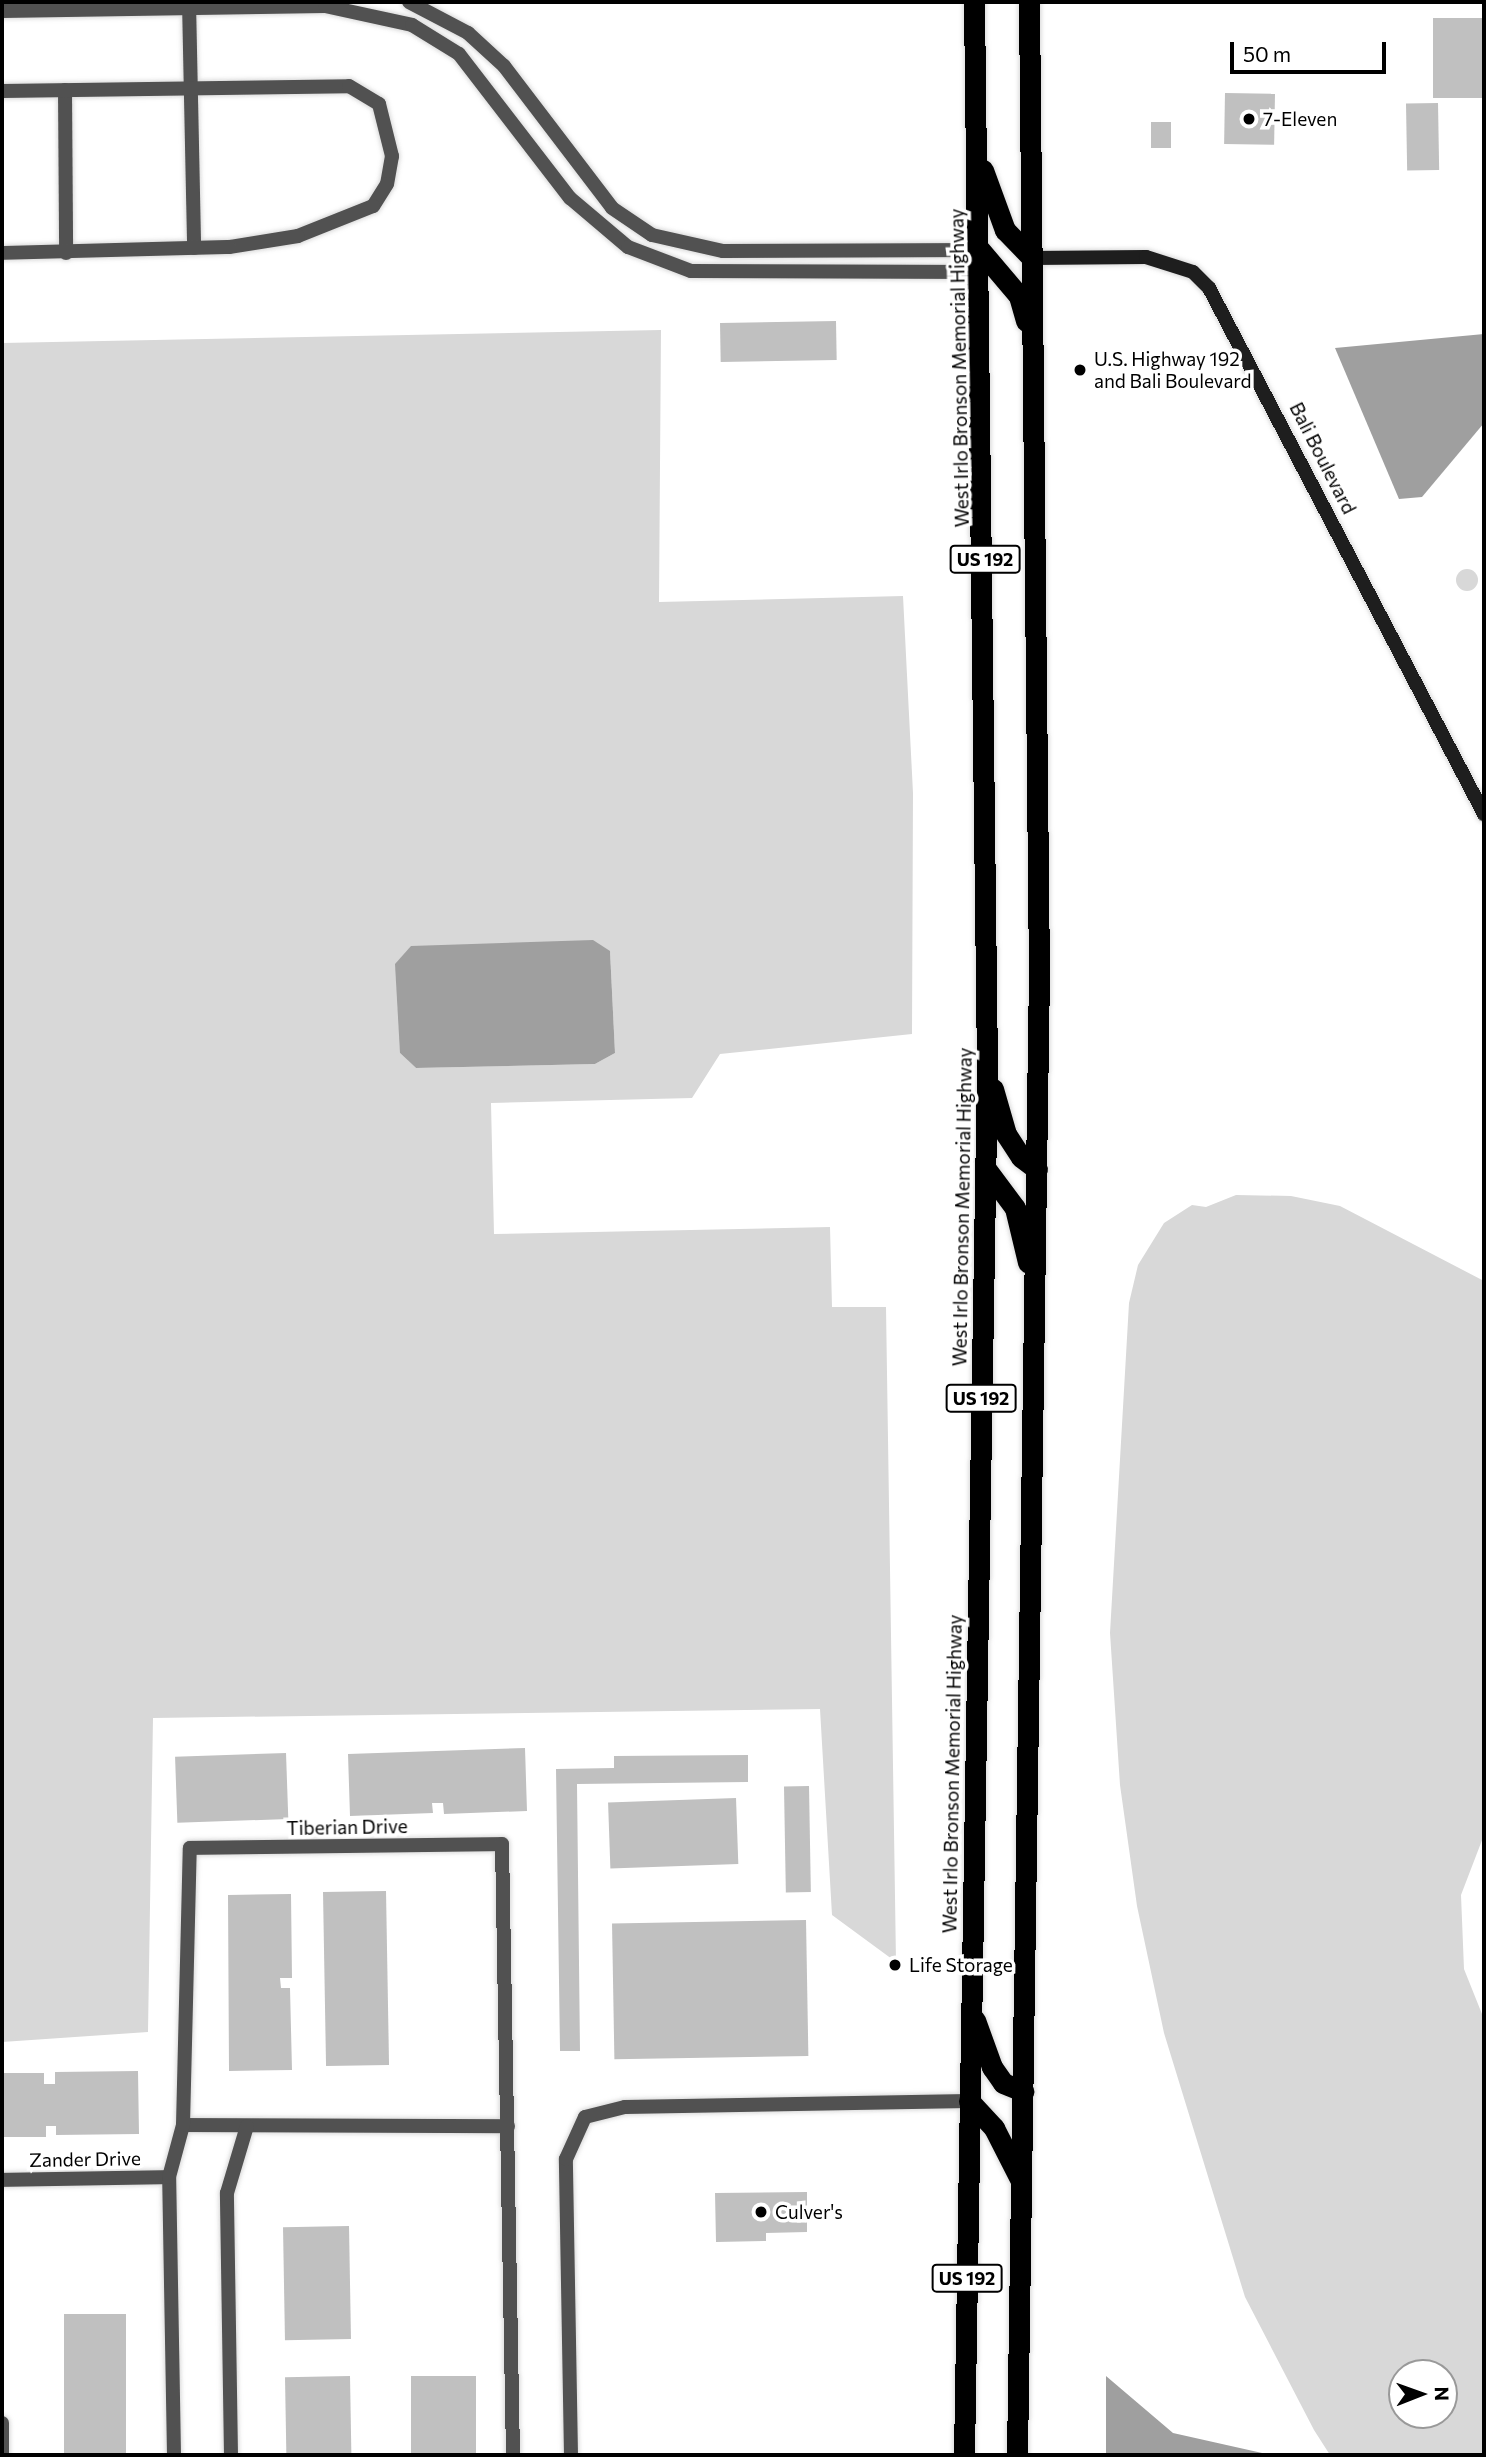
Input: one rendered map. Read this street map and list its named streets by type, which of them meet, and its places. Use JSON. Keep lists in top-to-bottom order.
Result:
{
  "streets": {
    "highway": ["West Irlo Bronson Memorial Highway", "US 192"],
    "street": ["Bali Boulevard", "Tiberian Drive", "Zander Drive"]
  },
  "crossings": [
    ["Bali Boulevard", "US 192"],
    ["Tiberian Drive", "Zander Drive"]
  ],
  "places": [
    "7-Eleven",
    "U.S. Highway 192 and Bali Boulevard",
    "Life Storage",
    "Culver's"
  ],
  "scale_bar": "50 m",
  "north": "right"
}
